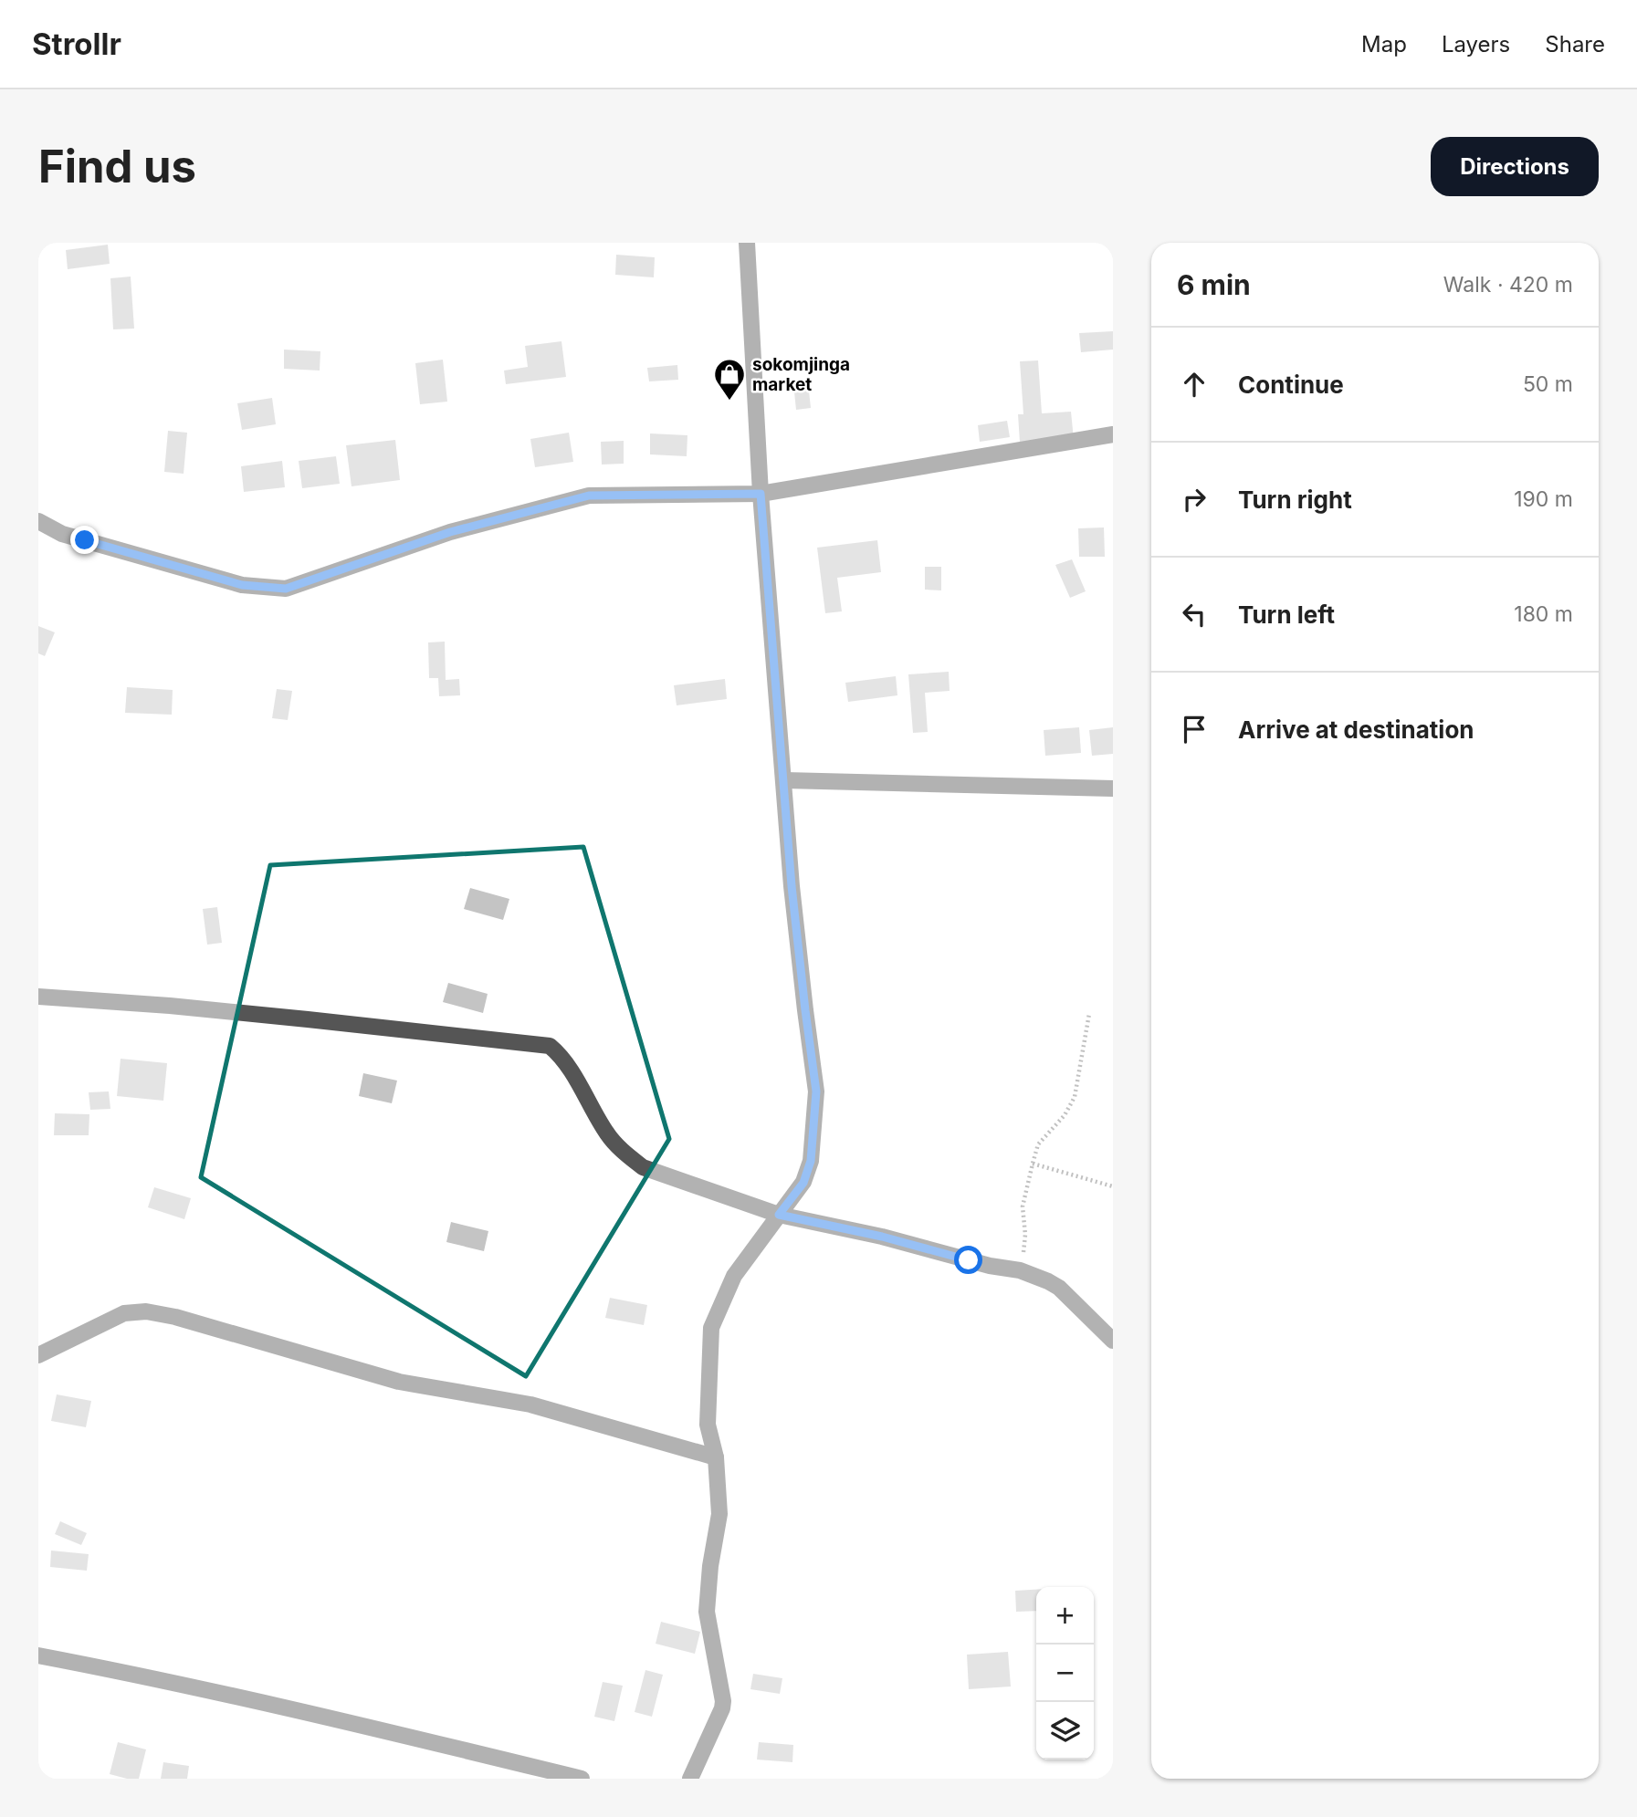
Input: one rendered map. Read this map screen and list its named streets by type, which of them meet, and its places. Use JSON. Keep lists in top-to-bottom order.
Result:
{
  "places": {
    "shop": ["sokomjinga market"]
  },
  "page": {
    "header": "Strollr",
    "nav": ["Map", "Layers", "Share"],
    "buttons": "Directions",
    "title": "Find us",
    "heading": ["6 min", "Walk · 420 m"],
    "list": [
      ["Continue", "50 m"],
      ["Turn right", "190 m"],
      ["Turn left", "180 m"],
      "Arrive at destination"
    ],
    "map_buttons": ["+", "−"]
  }
}
